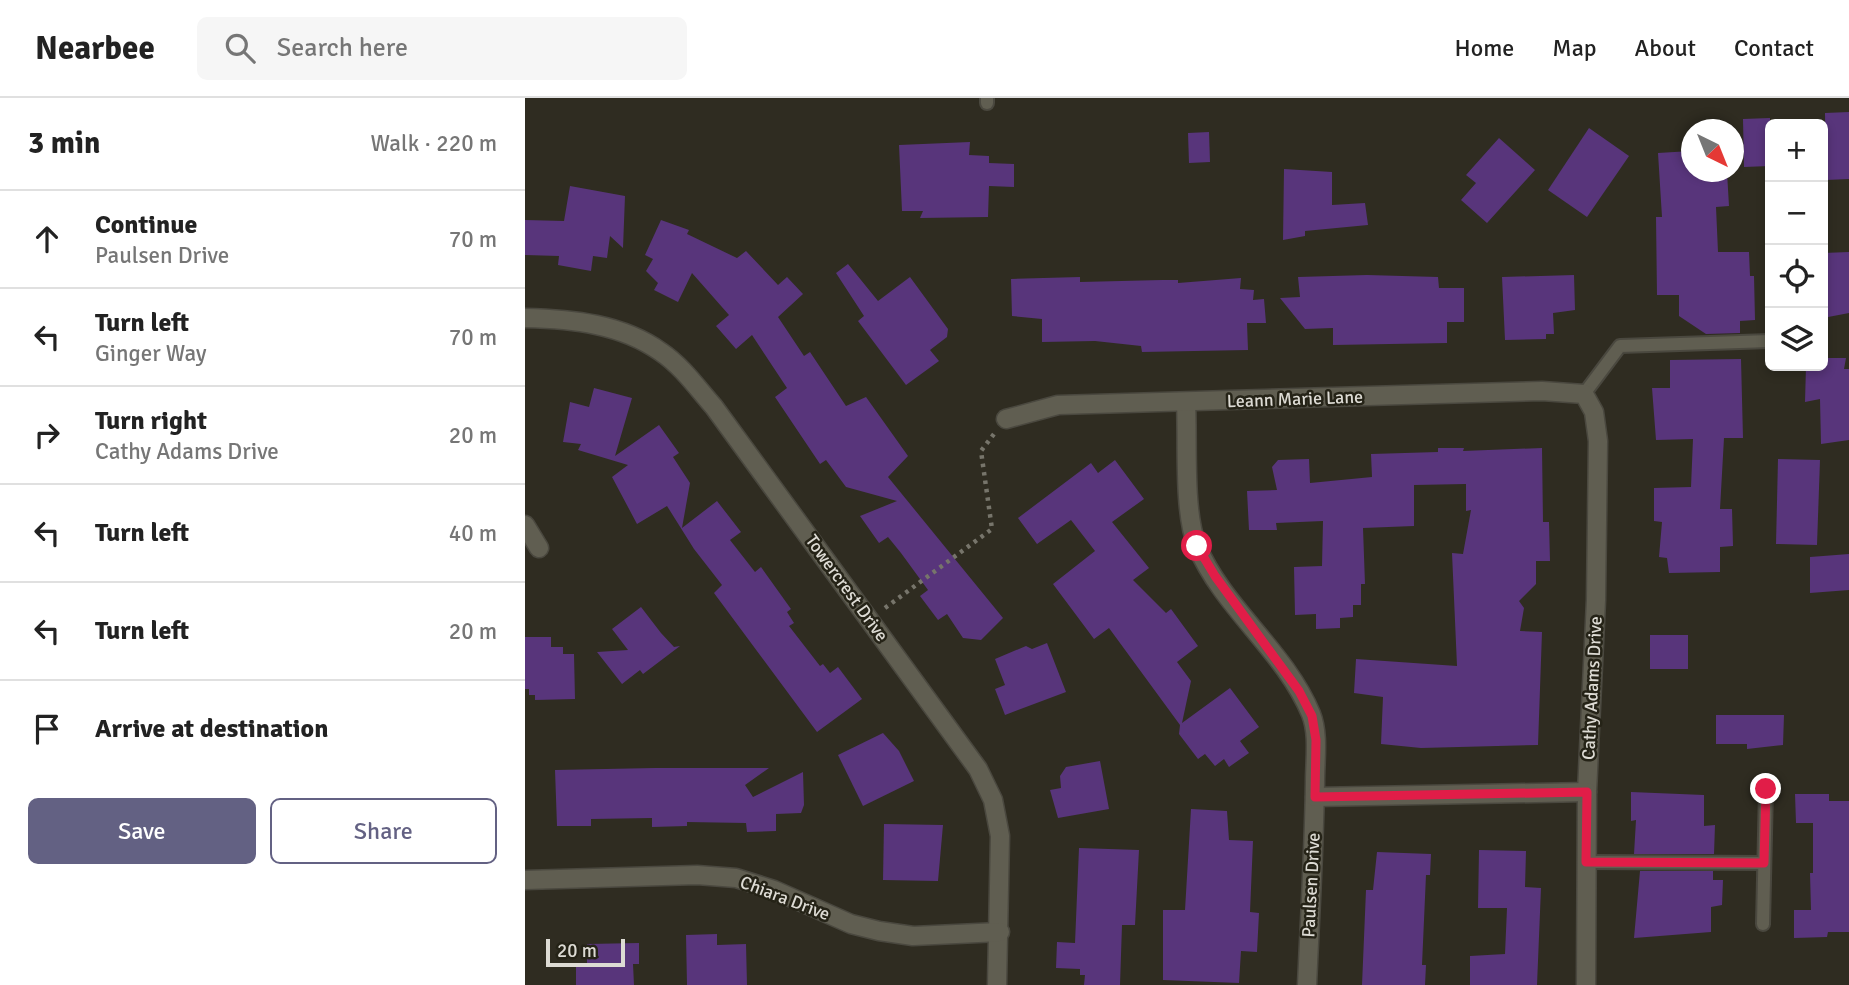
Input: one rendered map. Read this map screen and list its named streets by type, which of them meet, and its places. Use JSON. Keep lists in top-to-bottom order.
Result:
{
  "streets": {
    "street": [
      "Leann Marie Lane",
      "Towercrest Drive",
      "Cathy Adams Drive",
      "Paulsen Drive",
      "Chiara Drive"
    ]
  },
  "crossings": [
    ["Leann Marie Lane", "Cathy Adams Drive"],
    ["Leann Marie Lane", "Paulsen Drive"],
    ["Towercrest Drive", "Chiara Drive"]
  ],
  "scale_bar": "20 m",
  "north": "bottom right",
  "page": {
    "header": "Nearbee",
    "search": "Search here",
    "nav": [
      "Home",
      "Map",
      "About",
      "Contact"
    ],
    "heading": ["3 min", "Walk · 220 m"],
    "map_buttons": ["+", "−"],
    "list": [
      ["Continue", "Paulsen Drive", "70 m"],
      ["Turn left", "Ginger Way", "70 m"],
      ["Turn right", "Cathy Adams Drive", "20 m"],
      ["Turn left", "40 m"],
      ["Turn left", "20 m"],
      "Arrive at destination"
    ],
    "buttons": ["Save", "Share"],
    "scale": "20 m"
  }
}
